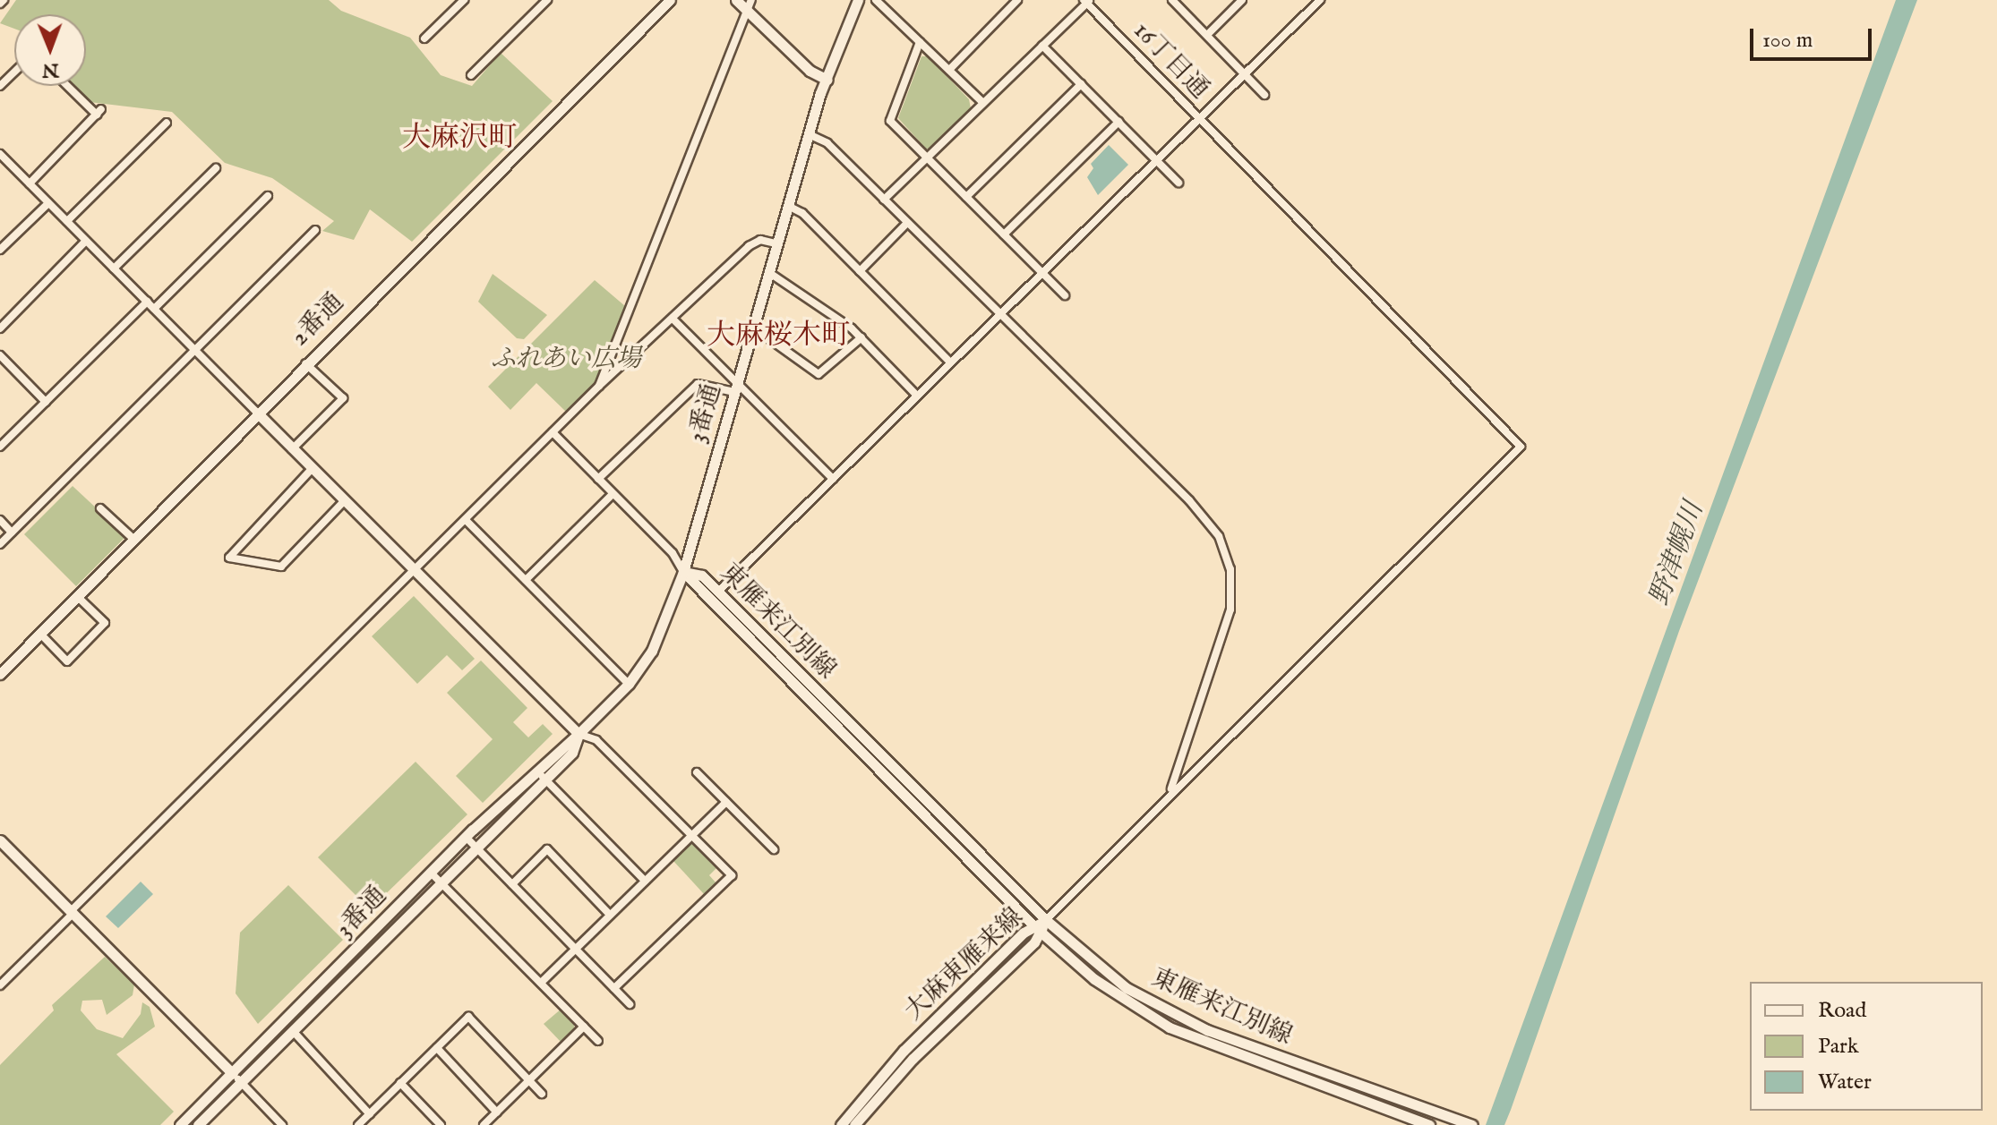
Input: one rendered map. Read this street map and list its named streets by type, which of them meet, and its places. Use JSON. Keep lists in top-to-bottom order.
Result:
{
  "streets": {
    "main road": [
      "2番通",
      "3番通",
      "東雁来江別線",
      "大麻東雁来線"
    ],
    "street": ["16丁目通"]
  },
  "crossings": [
    ["3番通", "東雁来江別線"],
    ["東雁来江別線", "大麻東雁来線"]
  ],
  "districts": ["大麻沢町", "大麻桜木町"],
  "water": ["野津幌川"],
  "parks": ["ふれあい広場"],
  "legend": ["Road", "Park", "Water"],
  "scale_bar": "100 m",
  "north": "bottom"
}
